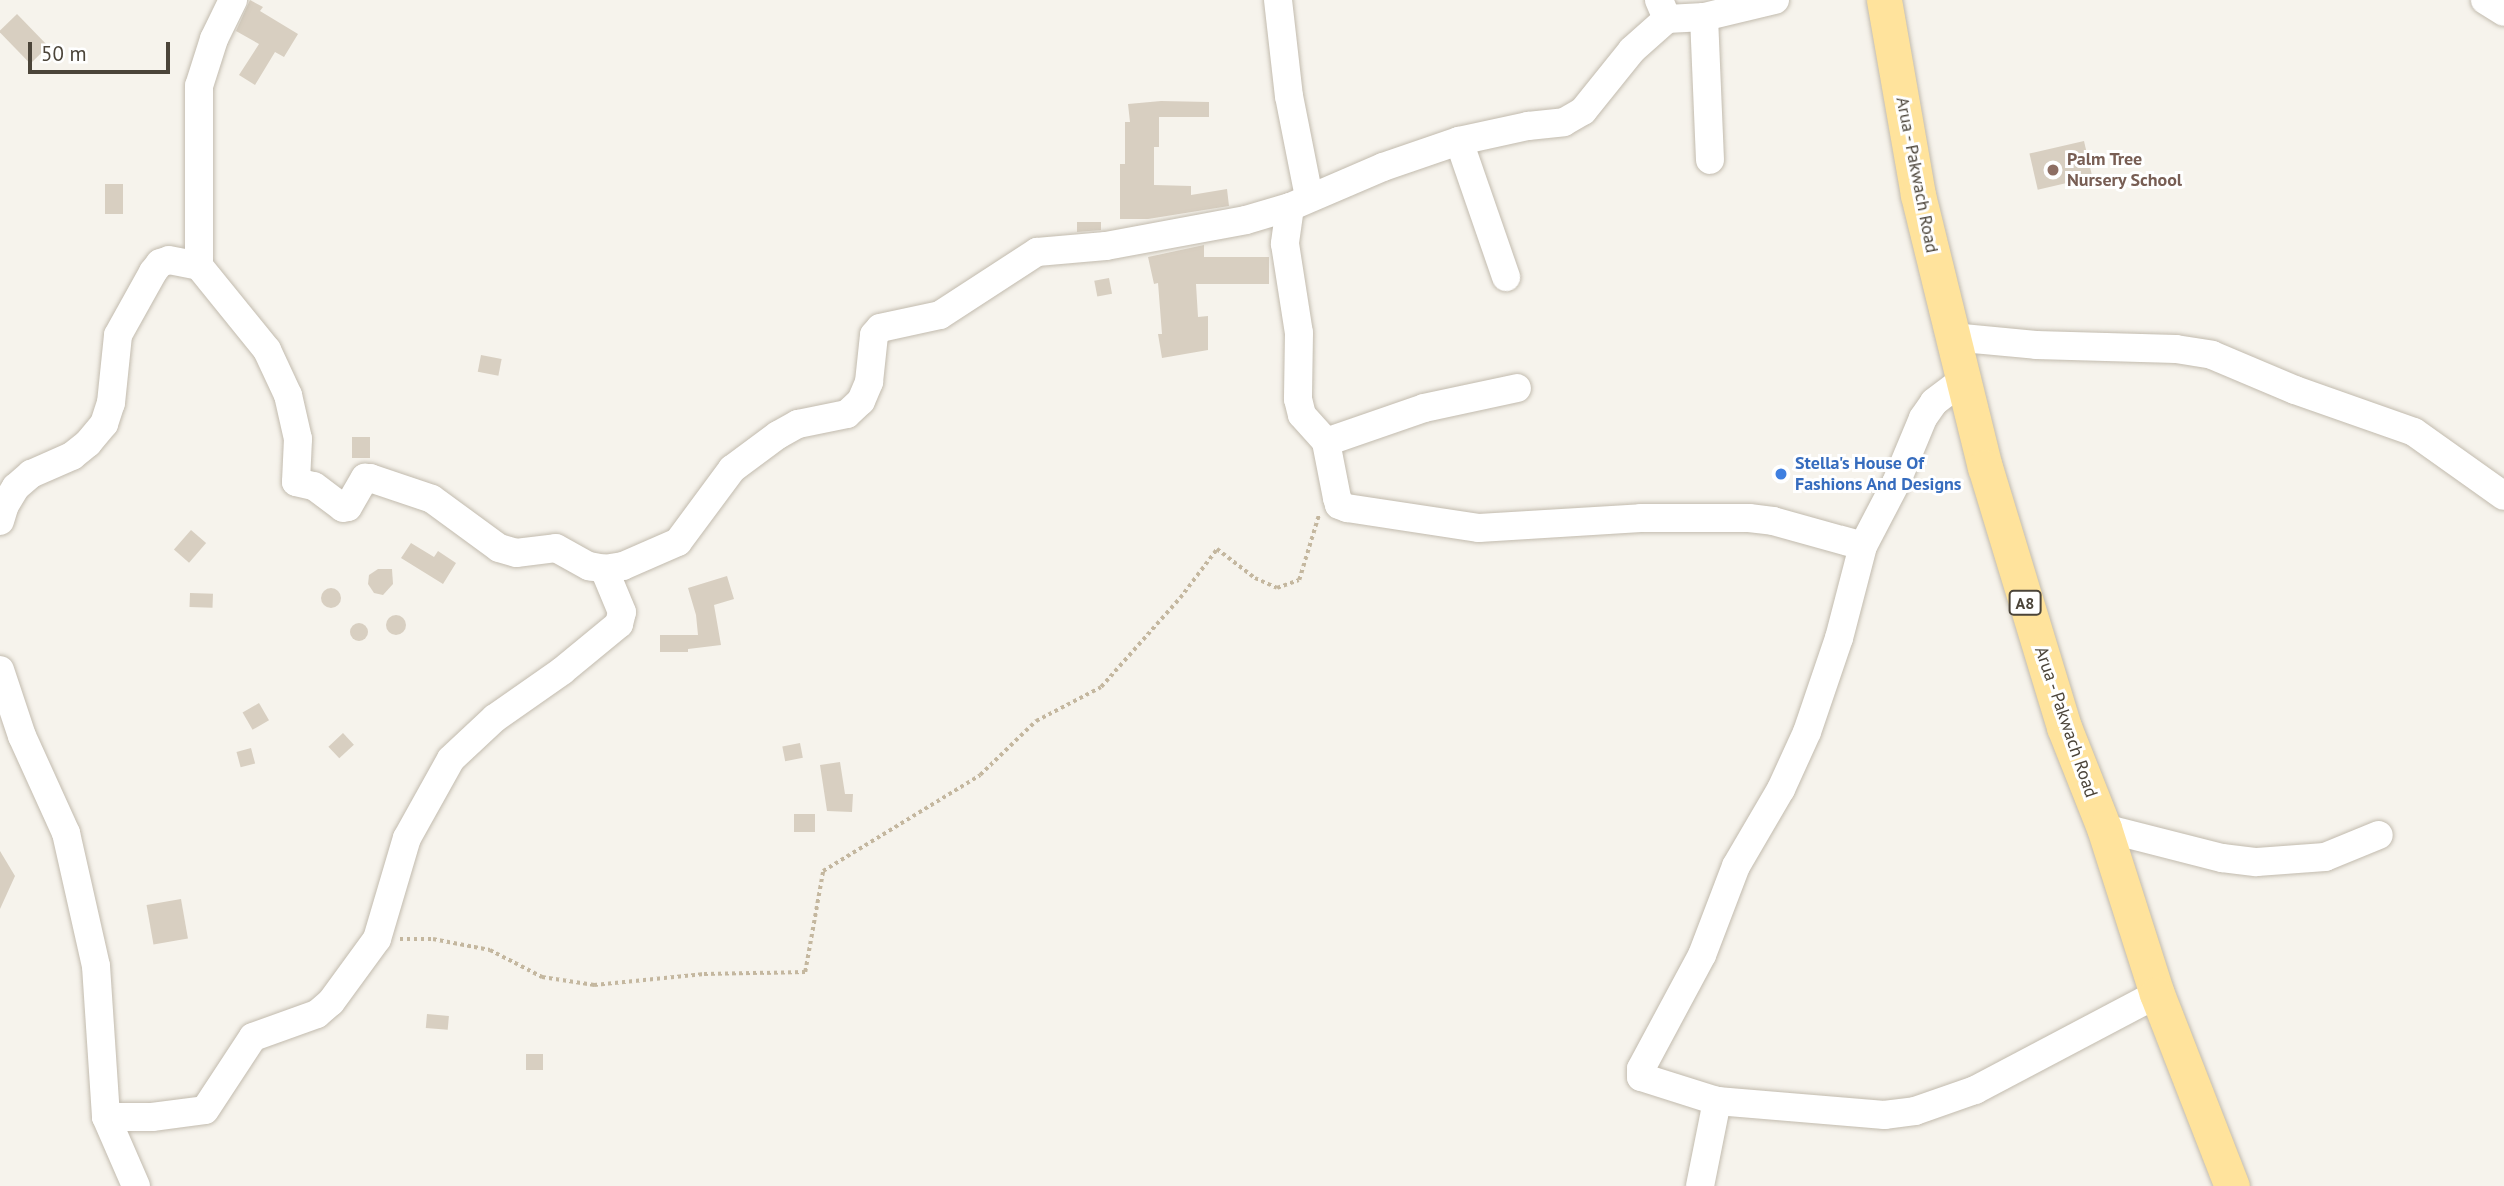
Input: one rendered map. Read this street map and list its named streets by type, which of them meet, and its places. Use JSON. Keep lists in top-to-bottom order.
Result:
{
  "streets": {
    "main road": ["Arua - Pakwach Road", "A8"]
  },
  "places": ["Palm Tree Nursery School", "Stella's House Of Fashions And Designs"],
  "scale_bar": "50 m"
}
